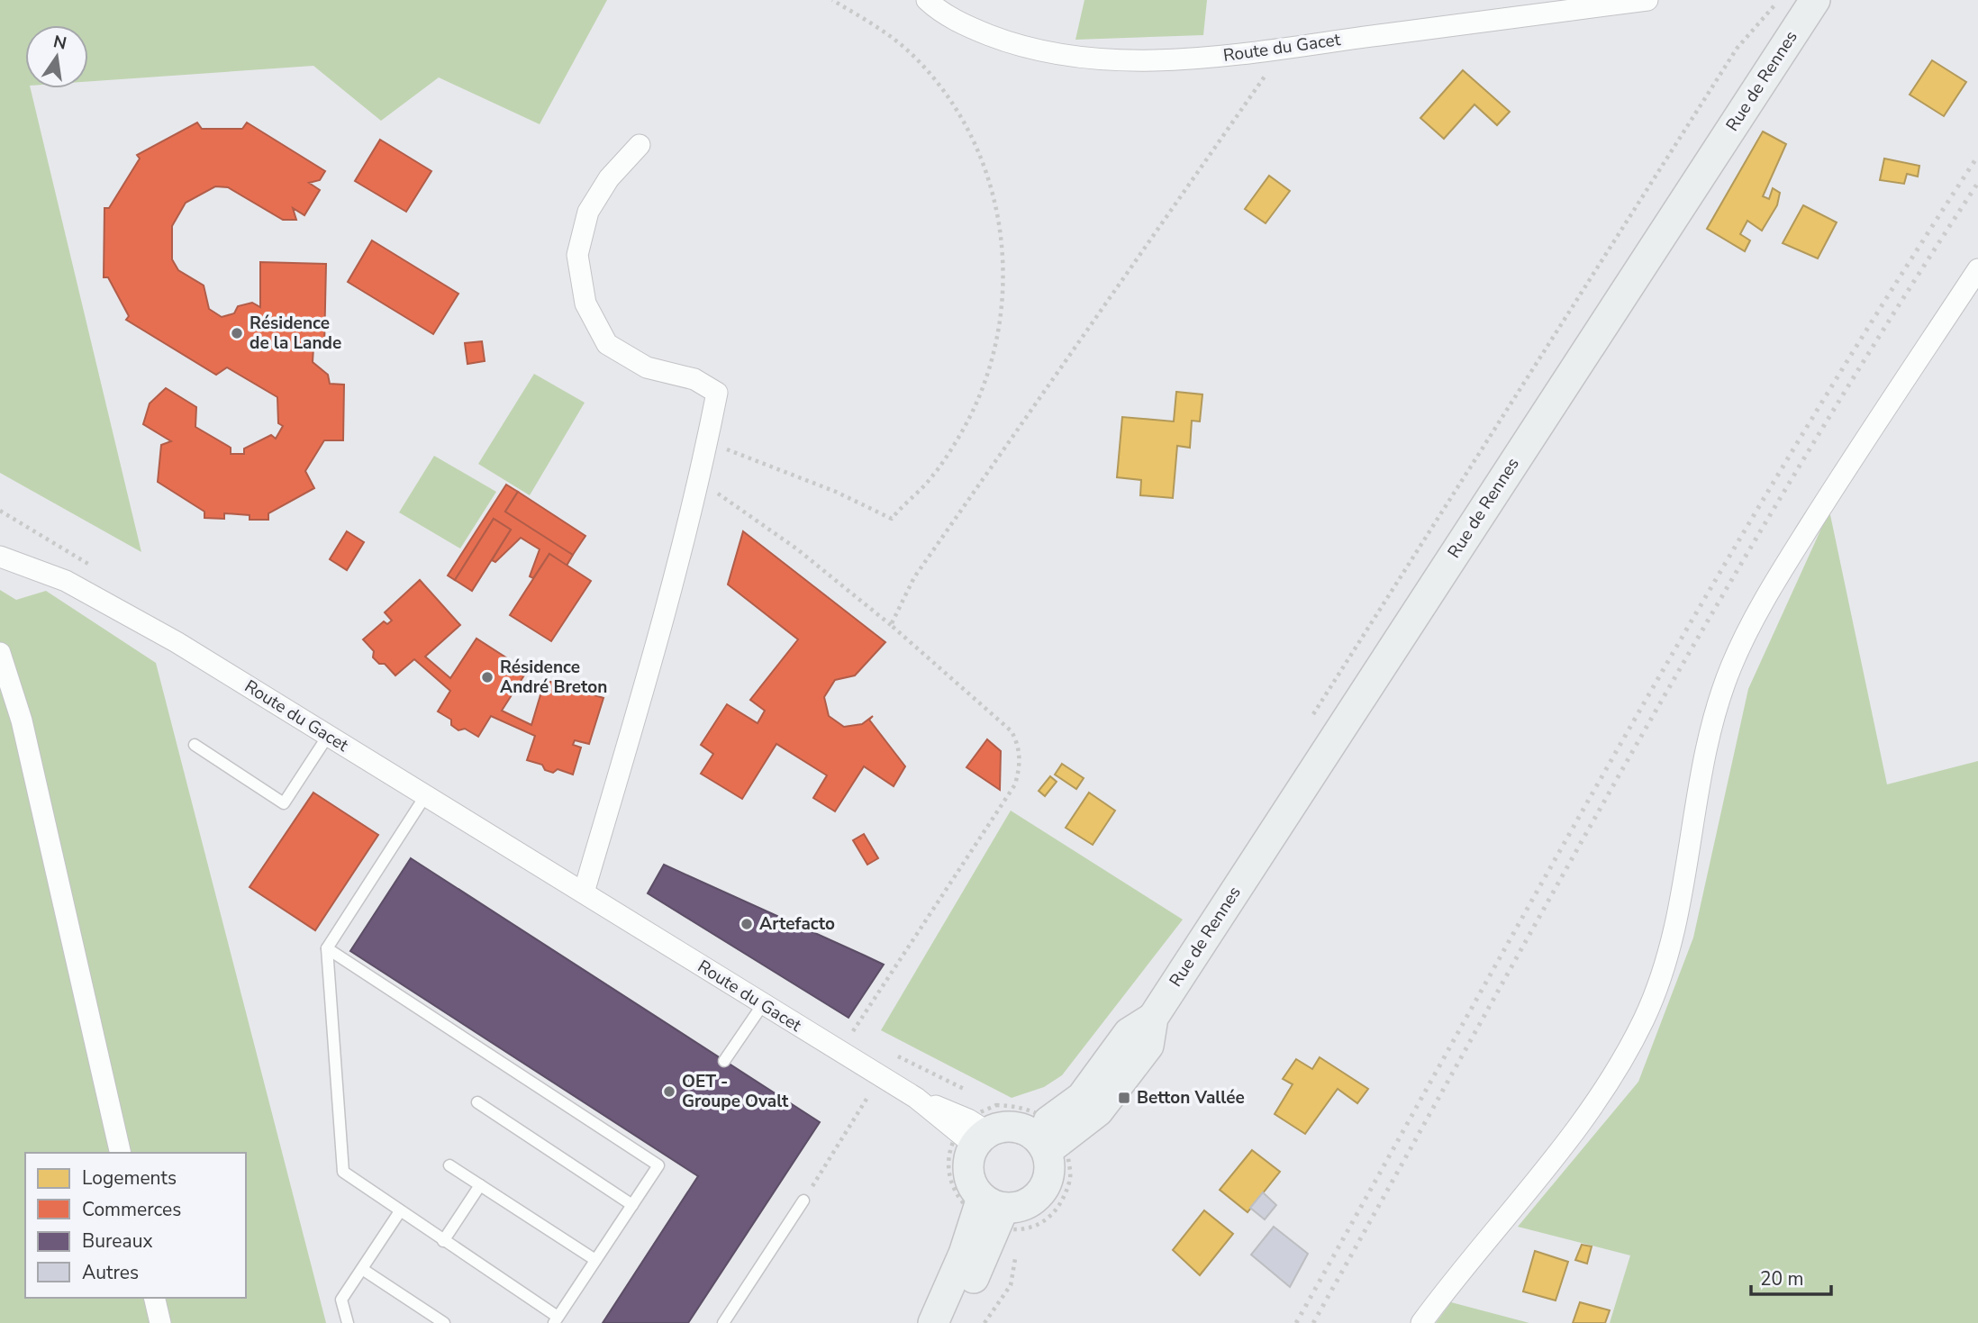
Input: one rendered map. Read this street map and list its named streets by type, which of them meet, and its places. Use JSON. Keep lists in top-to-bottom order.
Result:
{
  "streets": {
    "main road": ["Rue de Rennes"],
    "street": ["Route du Gacet"]
  },
  "crossings": [
    ["Route du Gacet", "Rue de Rennes"]
  ],
  "places": {
    "other": [
      "Résidence de la Lande",
      "Résidence André Breton",
      "Artefacto",
      "OET - Groupe Ovalt"
    ],
    "transit": ["Betton Vallée"]
  },
  "legend": [
    "Logements",
    "Commerces",
    "Bureaux",
    "Autres"
  ],
  "scale_bar": "20 m",
  "north": "top"
}
